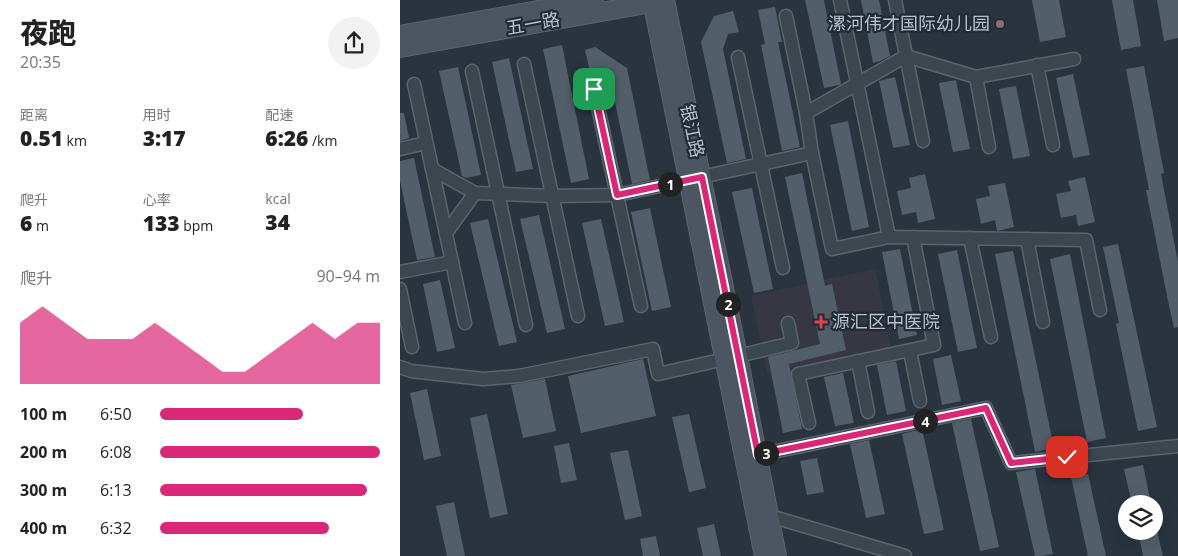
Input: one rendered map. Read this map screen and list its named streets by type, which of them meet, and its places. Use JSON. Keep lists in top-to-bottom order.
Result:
{
  "streets": {
    "street": ["五一路", "银江路"]
  },
  "crossings": [
    ["五一路", "银江路"]
  ],
  "places": {
    "other": ["漯河伟才国际幼儿园"],
    "health": ["源汇区中医院"]
  },
  "page": {
    "heading": ["夜跑", "20:35"],
    "stats": [
      ["距离", "0.51 km"],
      ["用时", "3:17"],
      ["配速", "6:26 /km"],
      ["爬升", "6 m"],
      ["心率", "133 bpm"],
      ["kcal", "34"]
    ],
    "pins": [
      "1",
      "2",
      "4",
      "3"
    ],
    "chart": ["爬升", "90–94 m"],
    "list": [
      {
        "name": "100 m",
        "note": "6:50"
      },
      {
        "name": "200 m",
        "note": "6:08"
      },
      {
        "name": "300 m",
        "note": "6:13"
      },
      {
        "name": "400 m",
        "note": "6:32"
      }
    ]
  }
}
